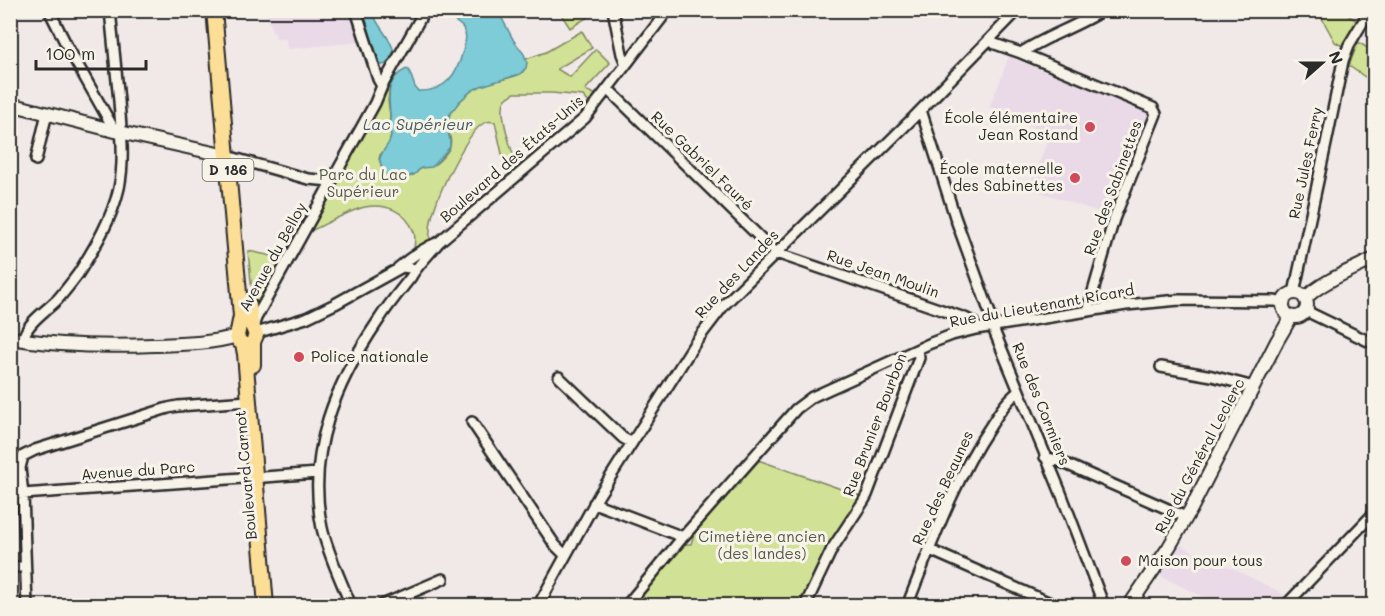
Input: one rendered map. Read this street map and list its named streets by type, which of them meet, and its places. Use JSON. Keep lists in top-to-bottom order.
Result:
{
  "streets": {
    "main road": ["D 186", "Boulevard Carnot"],
    "street": [
      "Boulevard des États-Unis",
      "Rue Gabriel Fauré",
      "Rue Jules Ferry",
      "Rue des Sabinettes",
      "Avenue du Belloy",
      "Rue des Landes",
      "Rue Jean Moulin",
      "Rue du Lieutenant Ricard",
      "Rue des Cormiers",
      "Rue Brunier Bourbon",
      "Rue du Général Leclerc",
      "Avenue du Parc",
      "Rue des Beaunes"
    ]
  },
  "crossings": [
    ["Boulevard des États-Unis", "Rue Gabriel Fauré"],
    ["Boulevard des États-Unis", "Avenue du Belloy"],
    ["Boulevard des États-Unis", "Boulevard Carnot"],
    ["Rue Gabriel Fauré", "Rue des Landes"],
    ["Rue Gabriel Fauré", "Rue Jean Moulin"],
    ["Rue Jules Ferry", "Rue du Lieutenant Ricard"],
    ["Rue Jules Ferry", "Rue du Général Leclerc"],
    ["D 186", "Avenue du Parc"],
    ["D 186", "Boulevard Carnot"],
    ["Rue des Sabinettes", "Rue des Landes"],
    ["Rue des Sabinettes", "Rue du Lieutenant Ricard"],
    ["Avenue du Belloy", "Boulevard Carnot"],
    ["Rue des Landes", "Rue Jean Moulin"],
    ["Rue des Landes", "Rue des Cormiers"],
    ["Rue Jean Moulin", "Rue du Lieutenant Ricard"],
    ["Rue du Lieutenant Ricard", "Rue des Cormiers"],
    ["Rue du Lieutenant Ricard", "Rue Brunier Bourbon"],
    ["Rue du Lieutenant Ricard", "Rue du Général Leclerc"],
    ["Rue des Cormiers", "Rue des Beaunes"],
    ["Avenue du Parc", "Boulevard Carnot"]
  ],
  "water": ["Lac Supérieur"],
  "parks": ["Parc du Lac Supérieur", "Cimetière ancien (des landes)"],
  "places": [
    "École élémentaire Jean Rostand",
    "École maternelle des Sabinettes",
    "Police nationale",
    "Maison pour tous"
  ],
  "scale_bar": "100 m",
  "north": "right"
}
